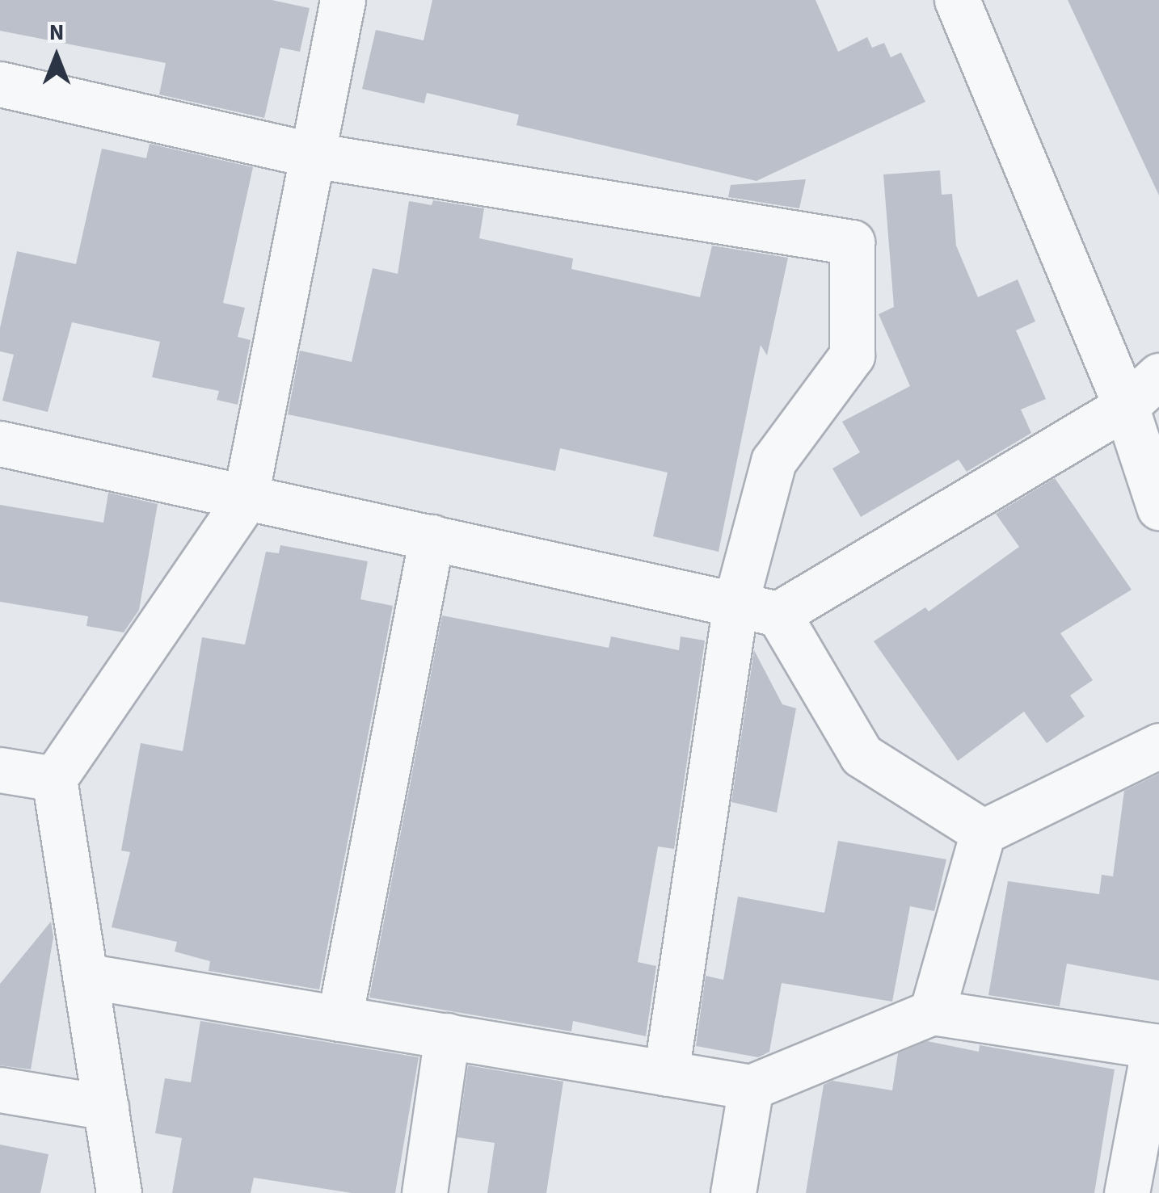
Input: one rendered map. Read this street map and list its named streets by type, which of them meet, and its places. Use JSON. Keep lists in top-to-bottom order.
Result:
{
  "north": "top"
}
